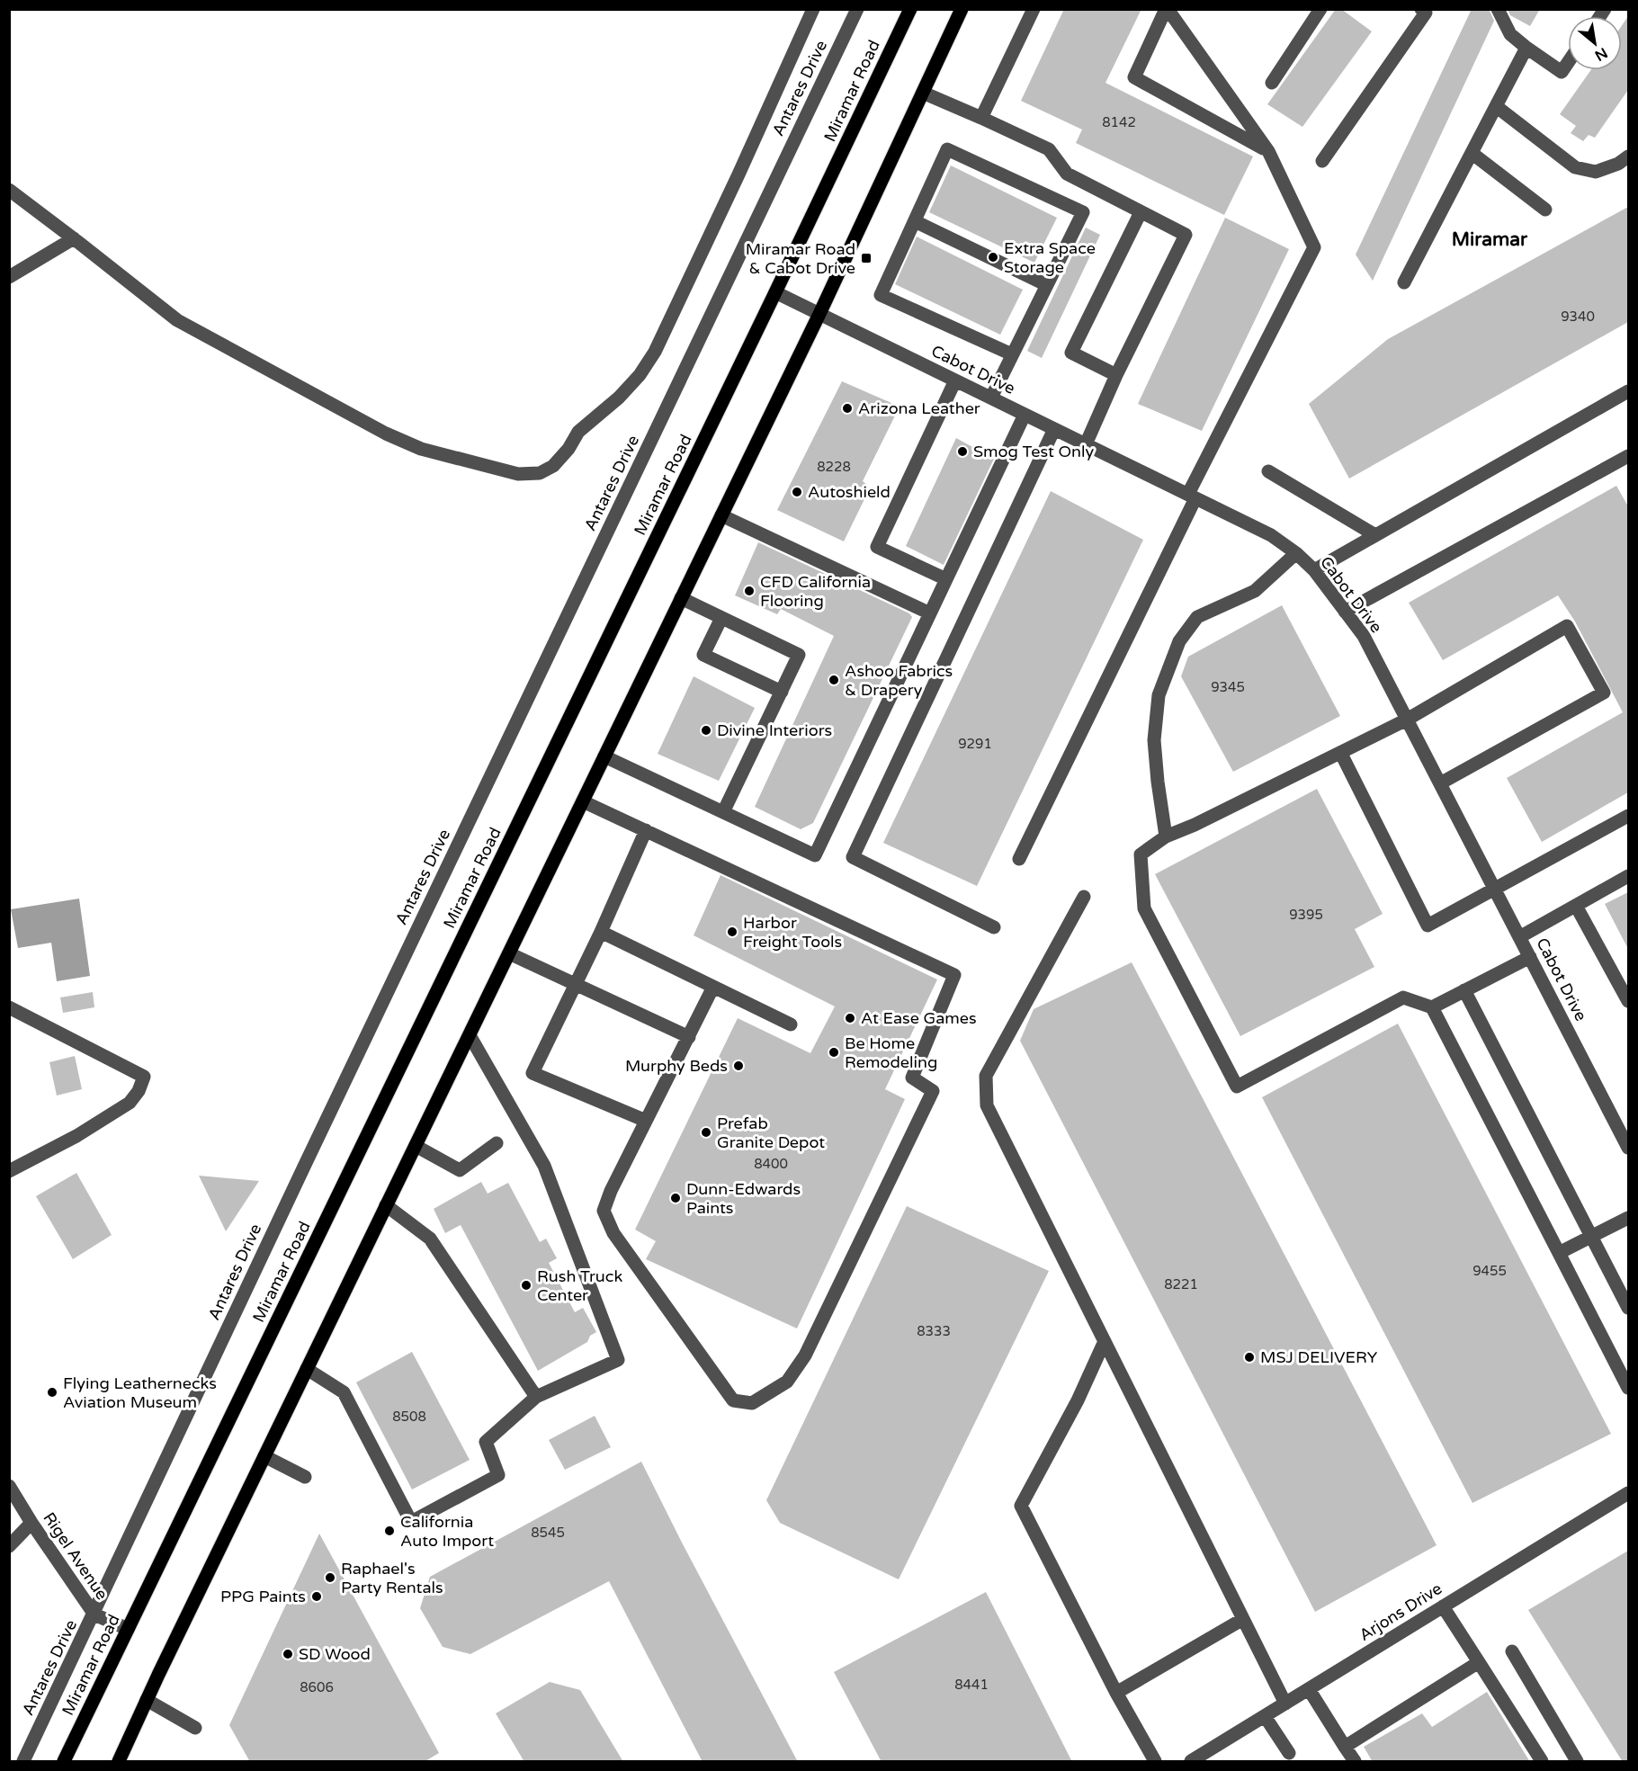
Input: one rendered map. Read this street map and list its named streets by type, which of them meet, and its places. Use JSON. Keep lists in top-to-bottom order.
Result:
{
  "streets": {
    "main road": ["Miramar Road"],
    "street": [
      "Antares Drive",
      "Cabot Drive",
      "Rigel Avenue",
      "Arjons Drive"
    ]
  },
  "crossings": [
    ["Antares Drive", "Rigel Avenue"],
    ["Miramar Road", "Cabot Drive"],
    ["Miramar Road", "Rigel Avenue"]
  ],
  "districts": ["Miramar"],
  "places": {
    "other": [
      "Extra Space Storage",
      "Arizona Leather",
      "Smog Test Only",
      "Autoshield",
      "CFD California Flooring",
      "Ashoo Fabrics & Drapery",
      "Divine Interiors",
      "Harbor Freight Tools",
      "At Ease Games",
      "Be Home Remodeling",
      "Murphy Beds",
      "Prefab Granite Depot",
      "Dunn-Edwards Paints",
      "Rush Truck Center",
      "MSJ DELIVERY",
      "Flying Leathernecks Aviation Museum",
      "California Auto Import",
      "Raphael's Party Rentals",
      "PPG Paints",
      "SD Wood"
    ],
    "transit": ["Miramar Road & Cabot Drive"]
  },
  "house_numbers": [
    "8142",
    "9340",
    "8228",
    "9345",
    "9291",
    "9395",
    "8400",
    "9455",
    "8221",
    "8333",
    "8508",
    "8545",
    "8441",
    "8606"
  ],
  "north": "bottom right"
}
